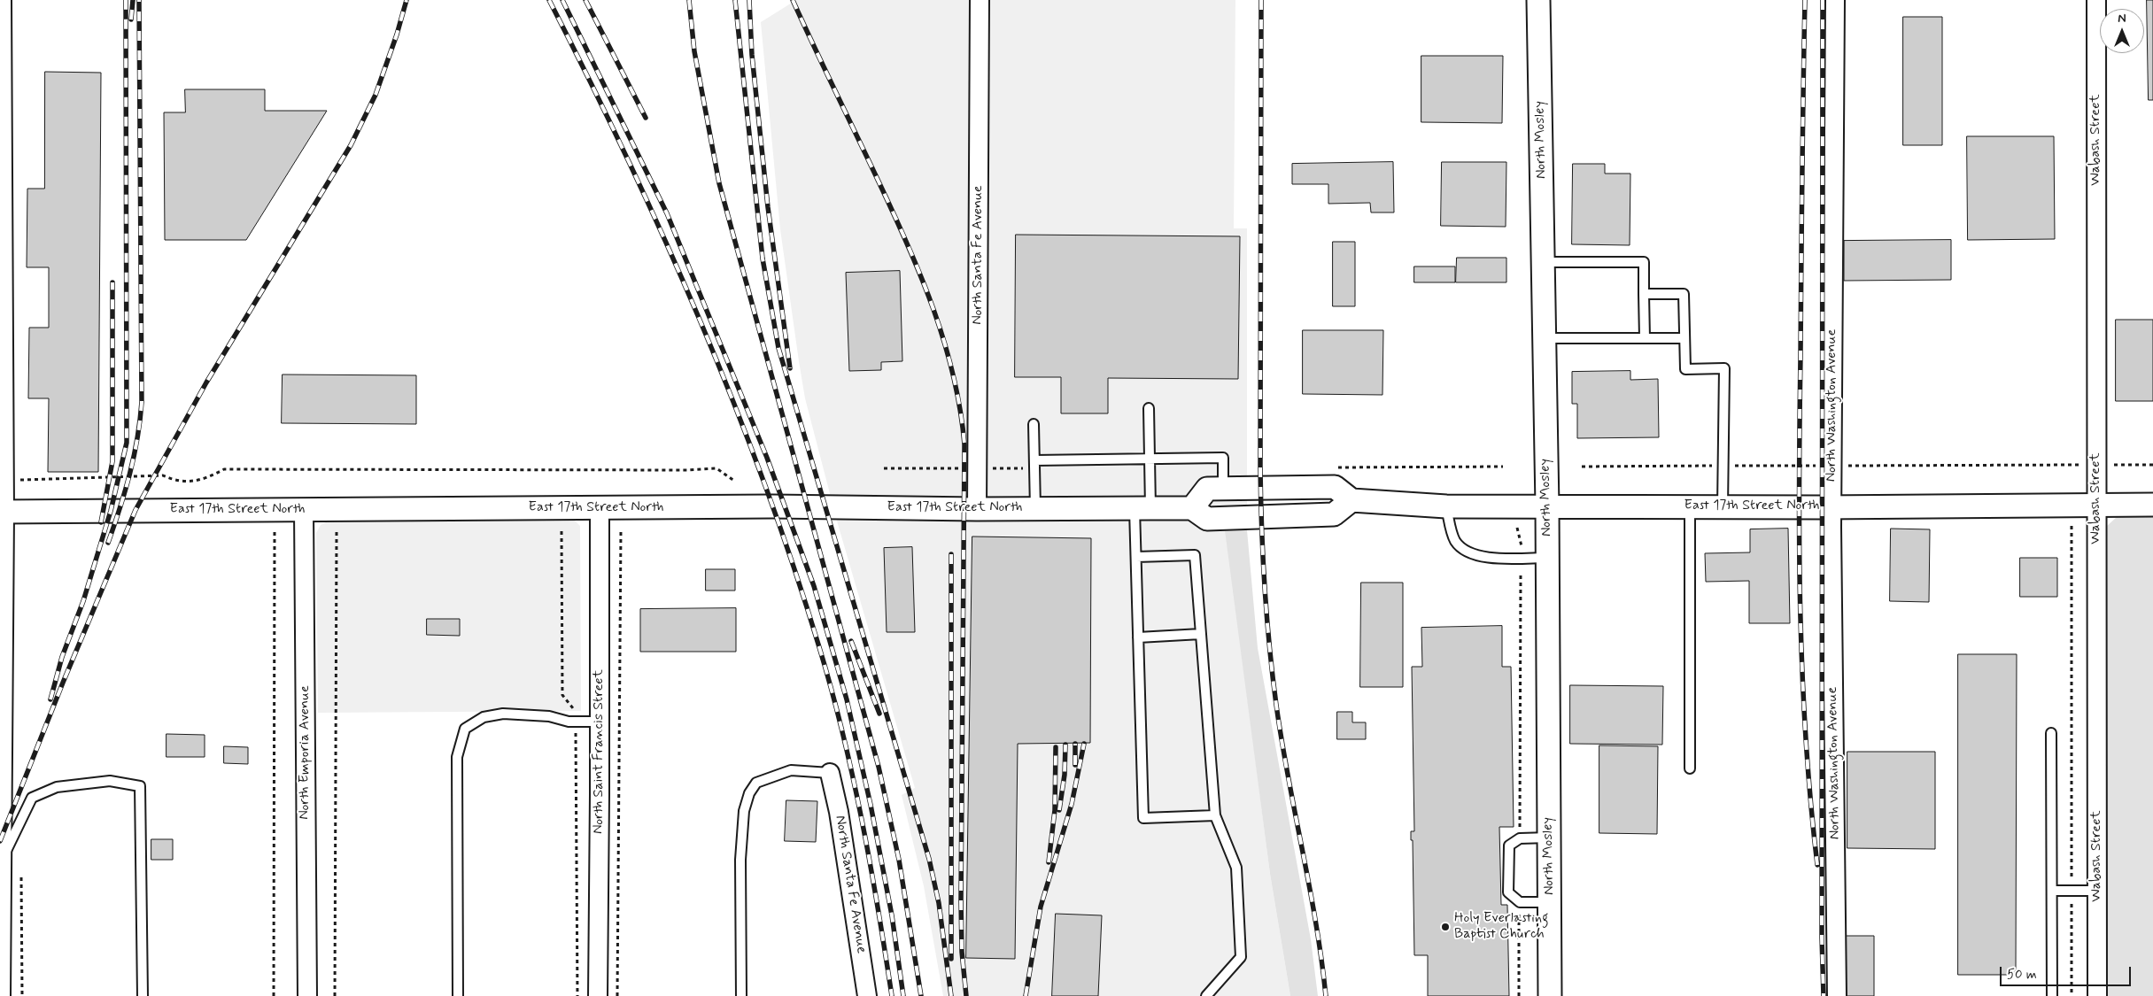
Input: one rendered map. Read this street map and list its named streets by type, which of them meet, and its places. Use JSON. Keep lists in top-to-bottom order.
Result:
{
  "streets": {
    "street": [
      "North Mosley",
      "Wabash Street",
      "North Santa Fe Avenue",
      "North Washington Avenue",
      "East 17th Street North",
      "North Saint Francis Street",
      "North Emporia Avenue"
    ]
  },
  "crossings": [
    ["North Mosley", "East 17th Street North"],
    ["Wabash Street", "East 17th Street North"],
    ["North Santa Fe Avenue", "East 17th Street North"],
    ["North Washington Avenue", "East 17th Street North"],
    ["East 17th Street North", "North Saint Francis Street"],
    ["East 17th Street North", "North Emporia Avenue"]
  ],
  "places": ["Holy Everlasting Baptist Church"],
  "scale_bar": "50 m",
  "north": "top"
}
